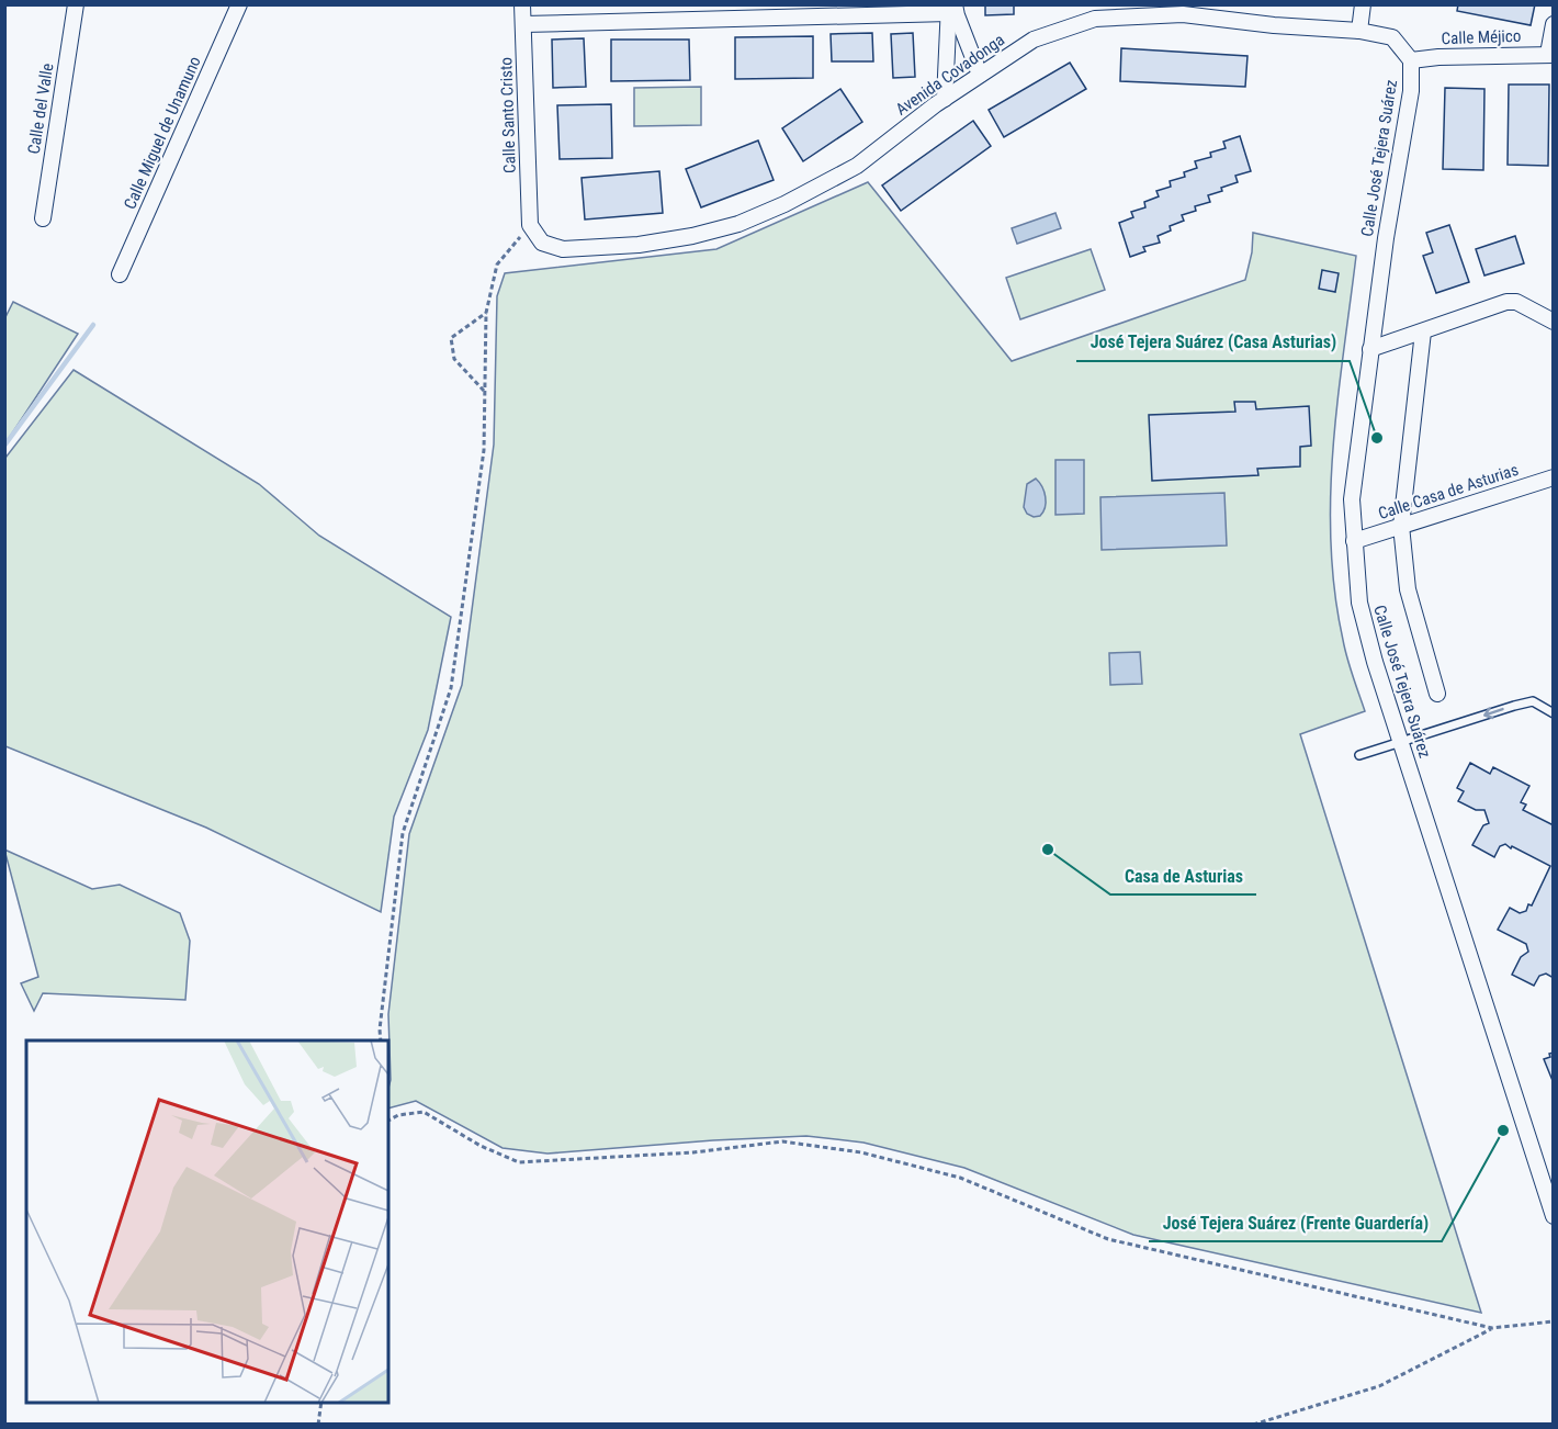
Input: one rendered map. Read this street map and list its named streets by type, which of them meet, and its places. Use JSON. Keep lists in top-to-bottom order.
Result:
{
  "streets": {
    "street": [
      "Calle Méjico",
      "Avenida Covadonga",
      "Calle del Valle",
      "Calle Santo Cristo",
      "Calle Miguel de Unamuno",
      "Calle José Tejera Suárez",
      "Calle Casa de Asturias"
    ]
  },
  "crossings": [
    ["Calle Méjico", "Avenida Covadonga"],
    ["Calle Méjico", "Calle José Tejera Suárez"],
    ["Avenida Covadonga", "Calle Santo Cristo"],
    ["Avenida Covadonga", "Calle José Tejera Suárez"],
    ["Calle José Tejera Suárez", "Calle Casa de Asturias"]
  ],
  "places": ["José Tejera Suárez (Casa Asturias)", "Casa de Asturias", "José Tejera Suárez (Frente Guardería)"]
}
